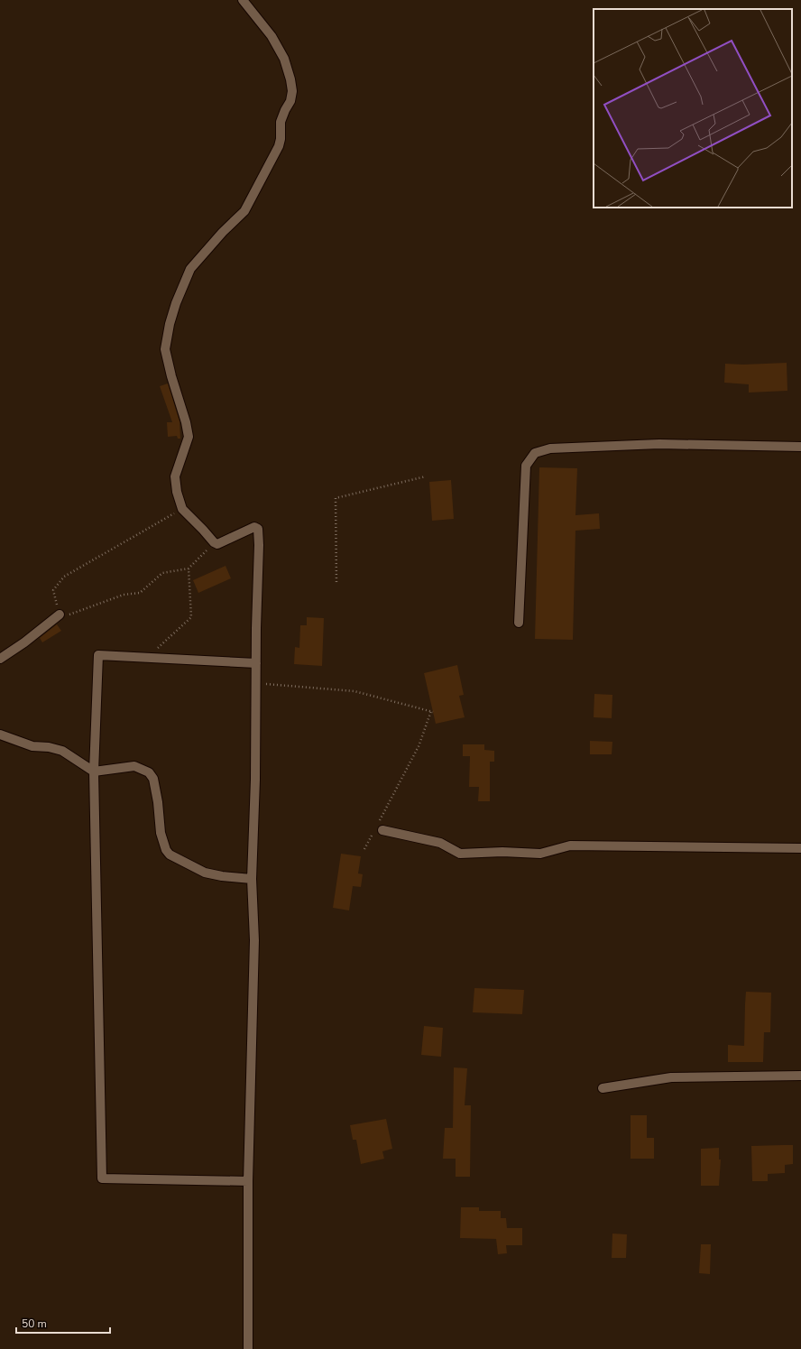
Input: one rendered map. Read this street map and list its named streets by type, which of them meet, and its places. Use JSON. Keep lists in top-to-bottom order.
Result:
{
  "scale_bar": "50 m"
}
